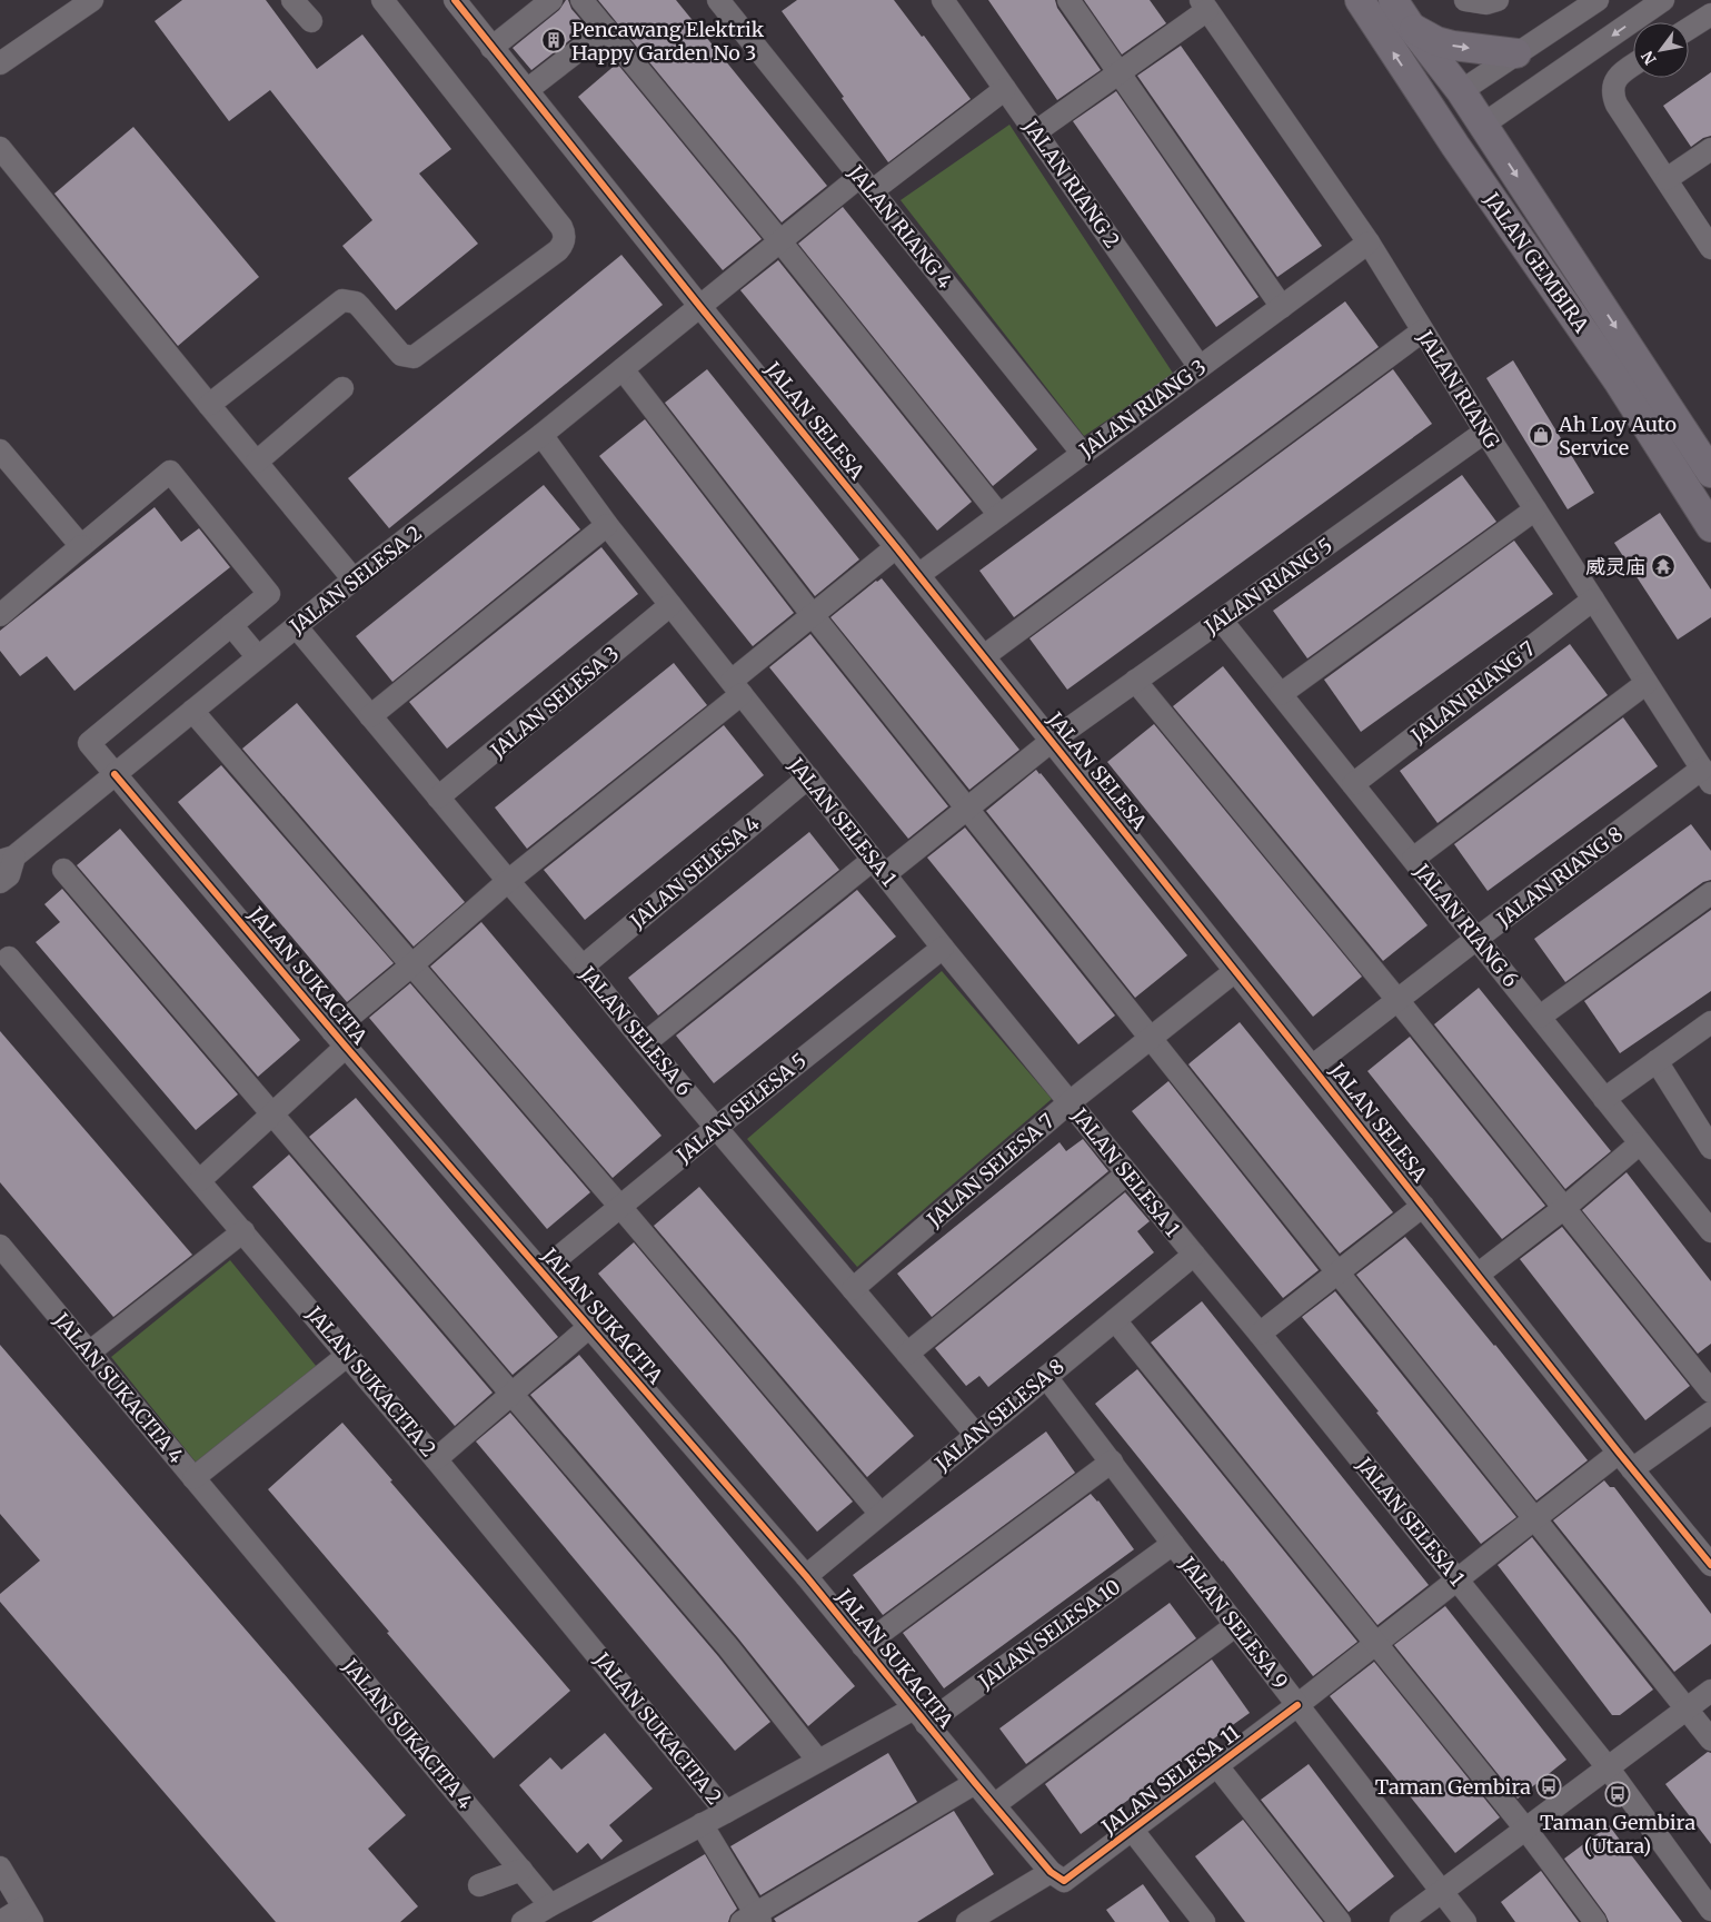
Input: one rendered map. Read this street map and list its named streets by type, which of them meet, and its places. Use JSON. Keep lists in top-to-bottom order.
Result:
{
  "streets": {
    "main road": ["JALAN GEMBIRA"],
    "street": [
      "JALAN RIANG 2",
      "JALAN RIANG 4",
      "JALAN RIANG",
      "JALAN RIANG 3",
      "JALAN SELESA",
      "JALAN SELESA 2",
      "JALAN RIANG 5",
      "JALAN RIANG 7",
      "JALAN SELESA 3",
      "JALAN SELESA 1",
      "JALAN SELESA 4",
      "JALAN RIANG 8",
      "JALAN RIANG 6",
      "JALAN SUKACITA",
      "JALAN SELESA 6",
      "JALAN SELESA 5",
      "JALAN SELESA 7",
      "JALAN SUKACITA 2",
      "JALAN SUKACITA 4",
      "JALAN SELESA 8",
      "JALAN SELESA 9",
      "JALAN SELESA 10",
      "JALAN SELESA 11"
    ]
  },
  "crossings": [
    ["JALAN RIANG 2", "JALAN RIANG 3"],
    ["JALAN RIANG 2", "JALAN SELESA 2"],
    ["JALAN RIANG 4", "JALAN RIANG 3"],
    ["JALAN RIANG 4", "JALAN SELESA 2"],
    ["JALAN RIANG", "JALAN RIANG 3"],
    ["JALAN RIANG", "JALAN RIANG 5"],
    ["JALAN RIANG", "JALAN RIANG 7"],
    ["JALAN RIANG", "JALAN RIANG 8"],
    ["JALAN RIANG 3", "JALAN SELESA"],
    ["JALAN SELESA", "JALAN SELESA 2"],
    ["JALAN SELESA", "JALAN RIANG 5"],
    ["JALAN SELESA", "JALAN RIANG 8"],
    ["JALAN SELESA", "JALAN SELESA 7"],
    ["JALAN SELESA", "JALAN SELESA 11"],
    ["JALAN SELESA 2", "JALAN SELESA 1"],
    ["JALAN SELESA 2", "JALAN SUKACITA"],
    ["JALAN SELESA 2", "JALAN SELESA 6"],
    ["JALAN RIANG 5", "JALAN SELESA 1"],
    ["JALAN RIANG 5", "JALAN RIANG 6"],
    ["JALAN RIANG 5", "JALAN SELESA 6"],
    ["JALAN RIANG 7", "JALAN RIANG 6"],
    ["JALAN SELESA 3", "JALAN SELESA 1"],
    ["JALAN SELESA 3", "JALAN SELESA 6"],
    ["JALAN SELESA 1", "JALAN SELESA 4"],
    ["JALAN SELESA 1", "JALAN SELESA 5"],
    ["JALAN SELESA 1", "JALAN SELESA 7"],
    ["JALAN SELESA 1", "JALAN SELESA 8"],
    ["JALAN SELESA 1", "JALAN SELESA 11"],
    ["JALAN SELESA 4", "JALAN SELESA 6"],
    ["JALAN RIANG 8", "JALAN RIANG 6"],
    ["JALAN SUKACITA", "JALAN SELESA 5"],
    ["JALAN SUKACITA", "JALAN SELESA 8"],
    ["JALAN SUKACITA", "JALAN SELESA 10"],
    ["JALAN SUKACITA", "JALAN SELESA 11"],
    ["JALAN SELESA 6", "JALAN SELESA 5"],
    ["JALAN SELESA 6", "JALAN SELESA 7"],
    ["JALAN SELESA 6", "JALAN SELESA 8"],
    ["JALAN SELESA 8", "JALAN SELESA 9"],
    ["JALAN SELESA 9", "JALAN SELESA 10"],
    ["JALAN SELESA 9", "JALAN SELESA 11"]
  ],
  "places": {
    "building": ["Pencawang Elektrik Happy Garden No 3"],
    "shop": ["Ah Loy Auto Service"],
    "temple": ["威灵庙"],
    "bus stop": ["Taman Gembira", "Taman Gembira (Utara)"]
  },
  "north": "bottom left"
}
